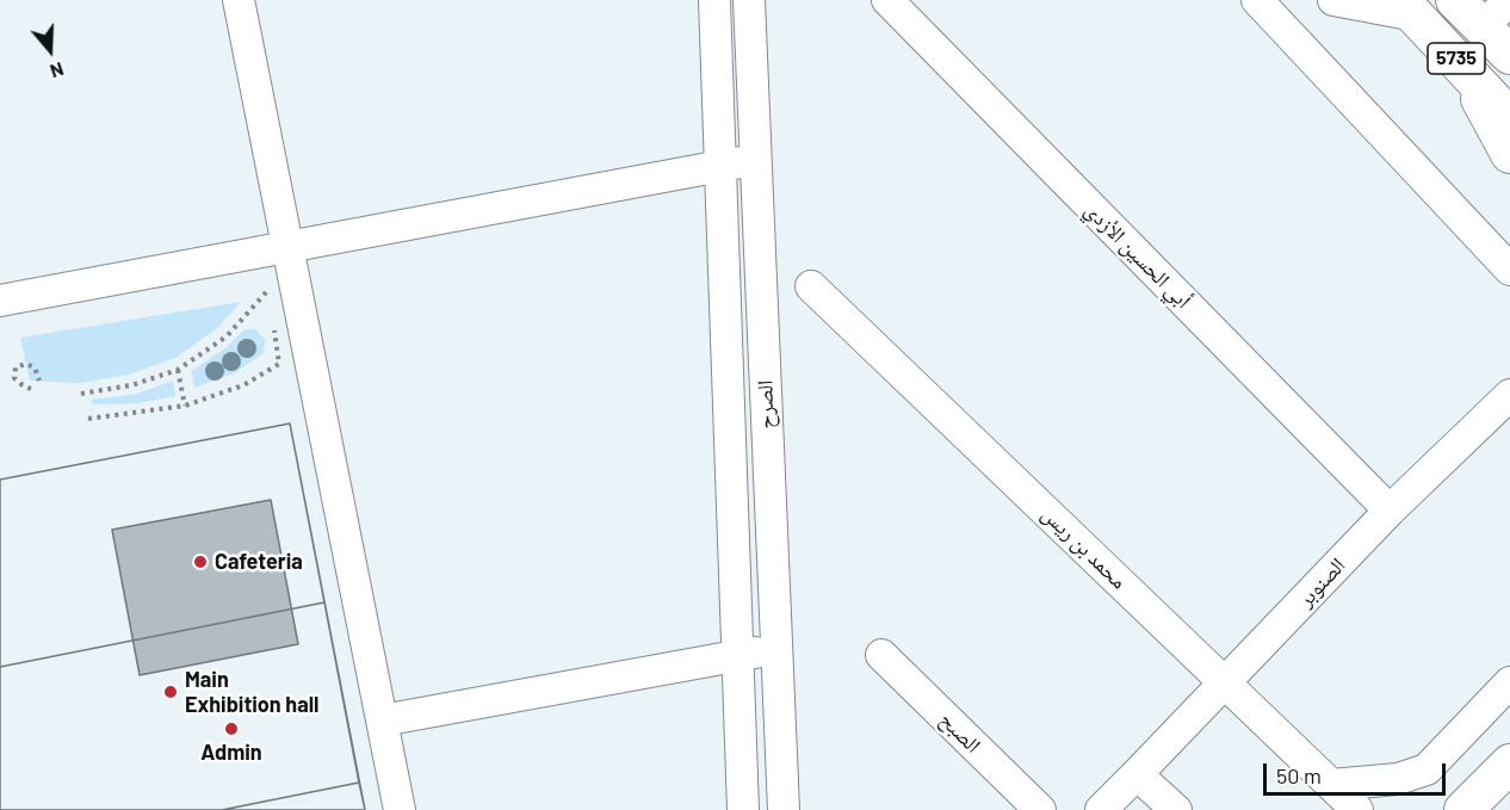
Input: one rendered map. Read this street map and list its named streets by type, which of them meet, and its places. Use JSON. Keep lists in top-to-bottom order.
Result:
{
  "streets": {
    "main road": ["5735"],
    "street": [
      "أبي الحسين الأزدي",
      "الصرح",
      "محمد بن ريس",
      "الصنوبر",
      "الصبح"
    ]
  },
  "crossings": [
    ["أبي الحسين الأزدي", "الصنوبر"],
    ["محمد بن ريس", "الصنوبر"]
  ],
  "places": ["Cafeteria", "Main Exhibition hall", "Admin"],
  "scale_bar": "50 m",
  "north": "bottom"
}
